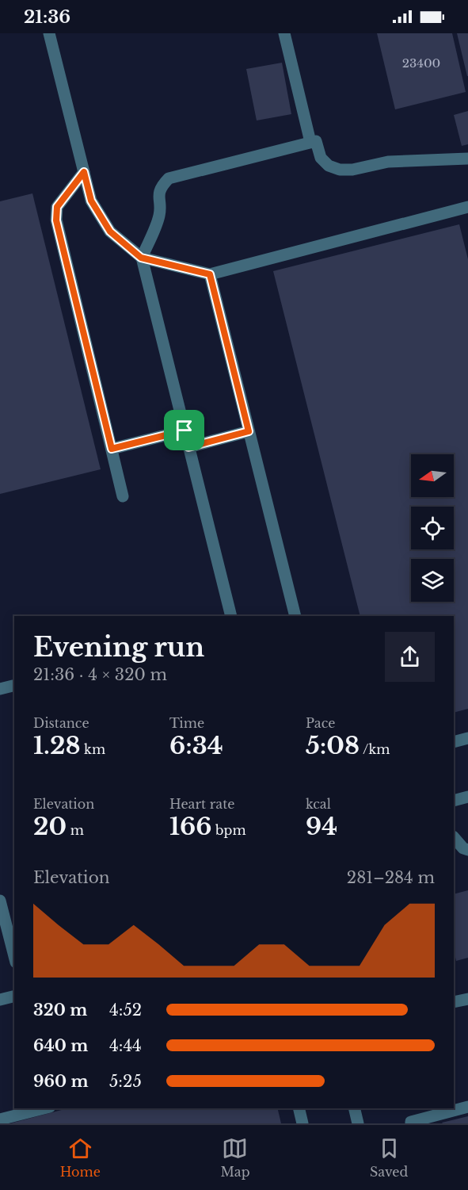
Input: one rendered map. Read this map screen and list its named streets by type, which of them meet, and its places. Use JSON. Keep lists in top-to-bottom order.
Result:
{
  "house_numbers": ["23400"],
  "north": "left",
  "page": {
    "status": "21:36",
    "heading": ["Evening run", "21:36 · 4 × 320 m"],
    "stats": [
      ["Distance", "1.28 km"],
      ["Time", "6:34"],
      ["Pace", "5:08 /km"],
      ["Elevation", "20 m"],
      ["Heart rate", "166 bpm"],
      ["kcal", "94"]
    ],
    "chart": ["Elevation", "281–284 m"],
    "list": [
      {
        "name": "320 m",
        "note": "4:52"
      },
      {
        "name": "640 m",
        "note": "4:44"
      },
      {
        "name": "960 m",
        "note": "5:25"
      }
    ],
    "tabs": ["Home", "Map", "Saved"]
  }
}
